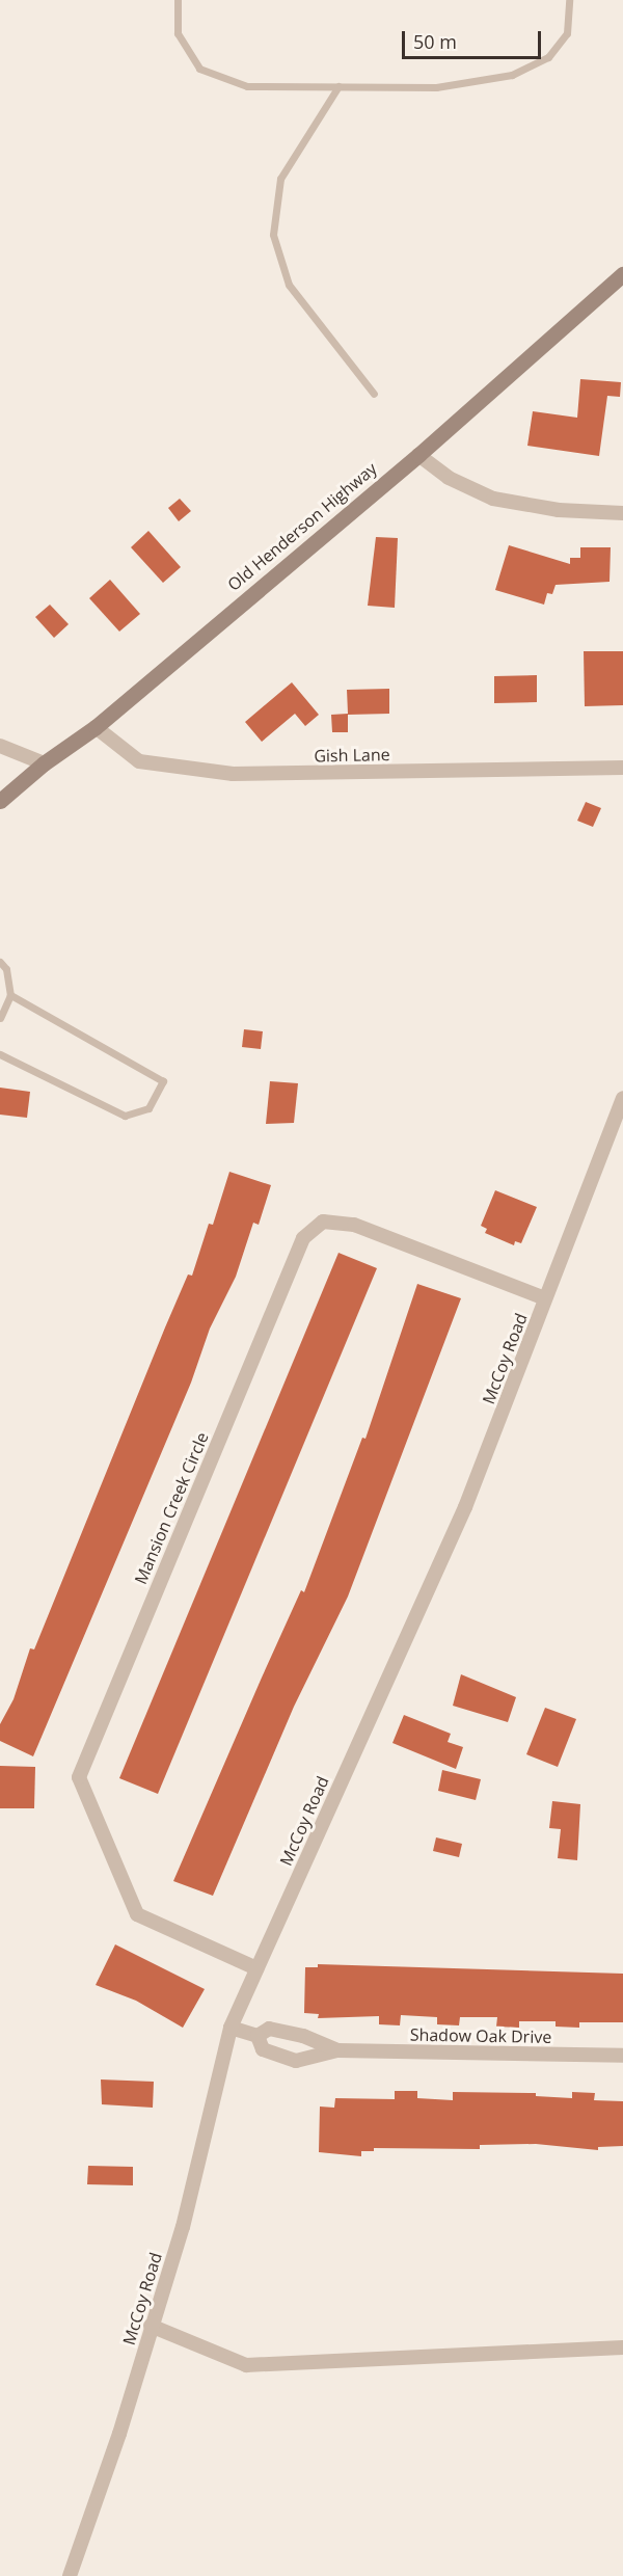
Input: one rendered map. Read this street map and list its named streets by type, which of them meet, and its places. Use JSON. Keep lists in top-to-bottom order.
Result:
{
  "streets": {
    "main road": ["Old Henderson Highway"],
    "street": [
      "Gish Lane",
      "McCoy Road",
      "Mansion Creek Circle",
      "Shadow Oak Drive"
    ]
  },
  "crossings": [
    ["Old Henderson Highway", "Gish Lane"],
    ["McCoy Road", "Mansion Creek Circle"],
    ["McCoy Road", "Shadow Oak Drive"]
  ],
  "scale_bar": "50 m"
}
